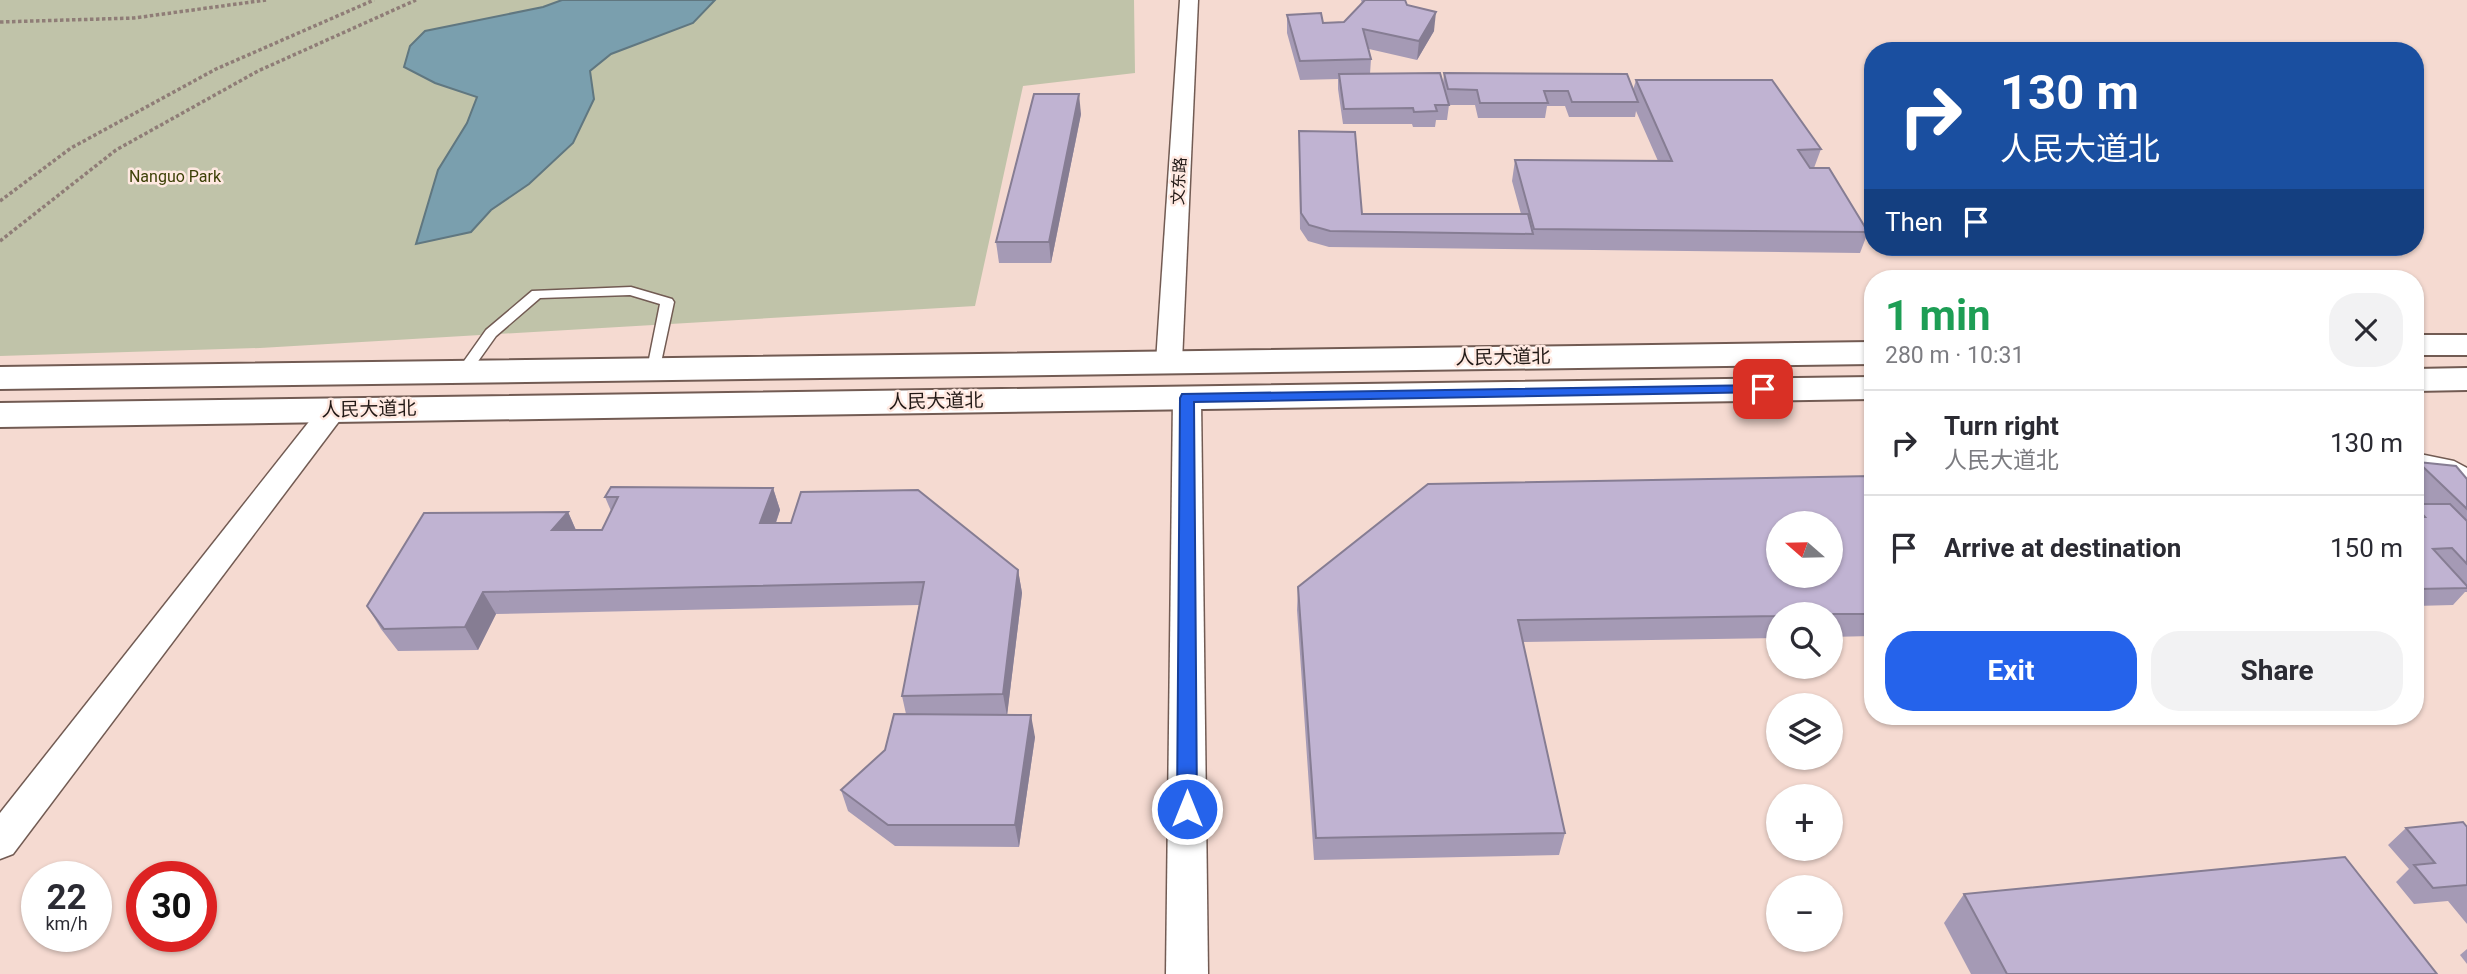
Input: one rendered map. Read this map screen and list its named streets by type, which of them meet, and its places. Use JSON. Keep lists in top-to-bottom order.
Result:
{
  "streets": {
    "main road": ["人民大道北"],
    "street": ["文东路"]
  },
  "crossings": [
    ["文东路", "人民大道北"]
  ],
  "parks": ["Nanguo Park"],
  "north": "left",
  "page": {
    "turn": ["130 m", "人民大道北"],
    "then": "Then",
    "heading": ["1 min", "280 m · 10:31"],
    "list": [
      {
        "name": "Turn right",
        "note": "人民大道北",
        "value": "130 m"
      },
      {
        "name": "Arrive at destination",
        "value": "150 m"
      }
    ],
    "map_buttons": ["+", "−"],
    "buttons": ["Exit", "Share"],
    "speed": "22 km/h",
    "limit": "30"
  }
}
